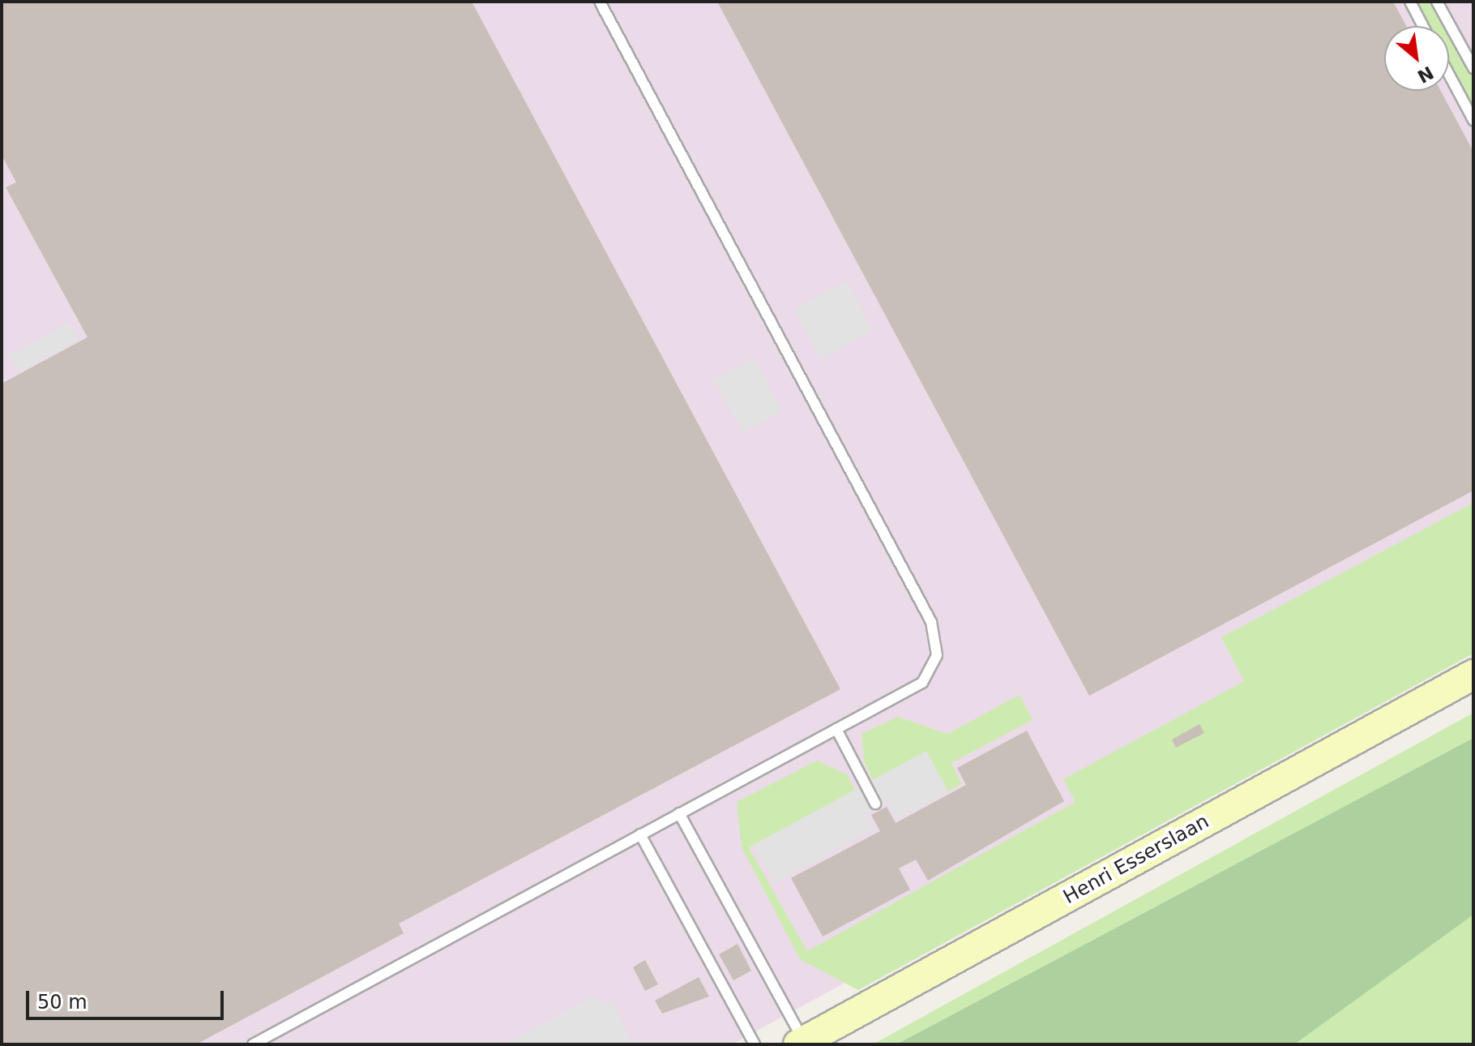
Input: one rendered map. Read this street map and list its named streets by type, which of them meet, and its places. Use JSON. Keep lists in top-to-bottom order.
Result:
{
  "streets": {
    "street": ["Henri Esserslaan"]
  },
  "scale_bar": "50 m",
  "north": "bottom right"
}
